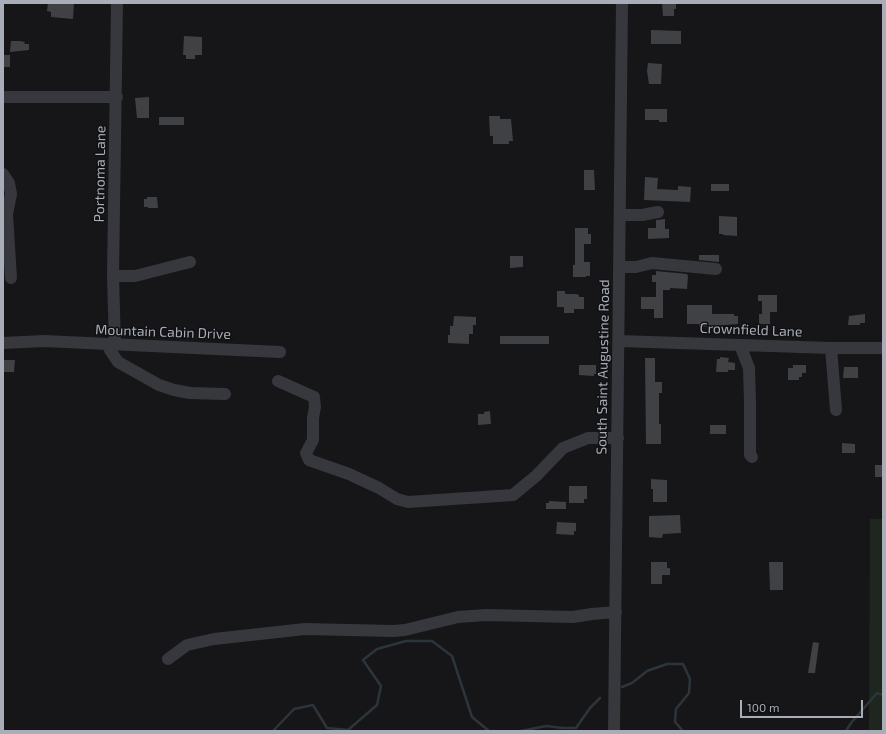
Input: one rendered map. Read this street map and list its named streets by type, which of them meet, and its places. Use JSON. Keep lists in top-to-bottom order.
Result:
{
  "streets": {
    "street": [
      "Portnoma Lane",
      "Crownfield Lane",
      "Mountain Cabin Drive",
      "South Saint Augustine Road"
    ]
  },
  "crossings": [
    ["Portnoma Lane", "Mountain Cabin Drive"],
    ["Crownfield Lane", "South Saint Augustine Road"]
  ],
  "scale_bar": "100 m"
}
